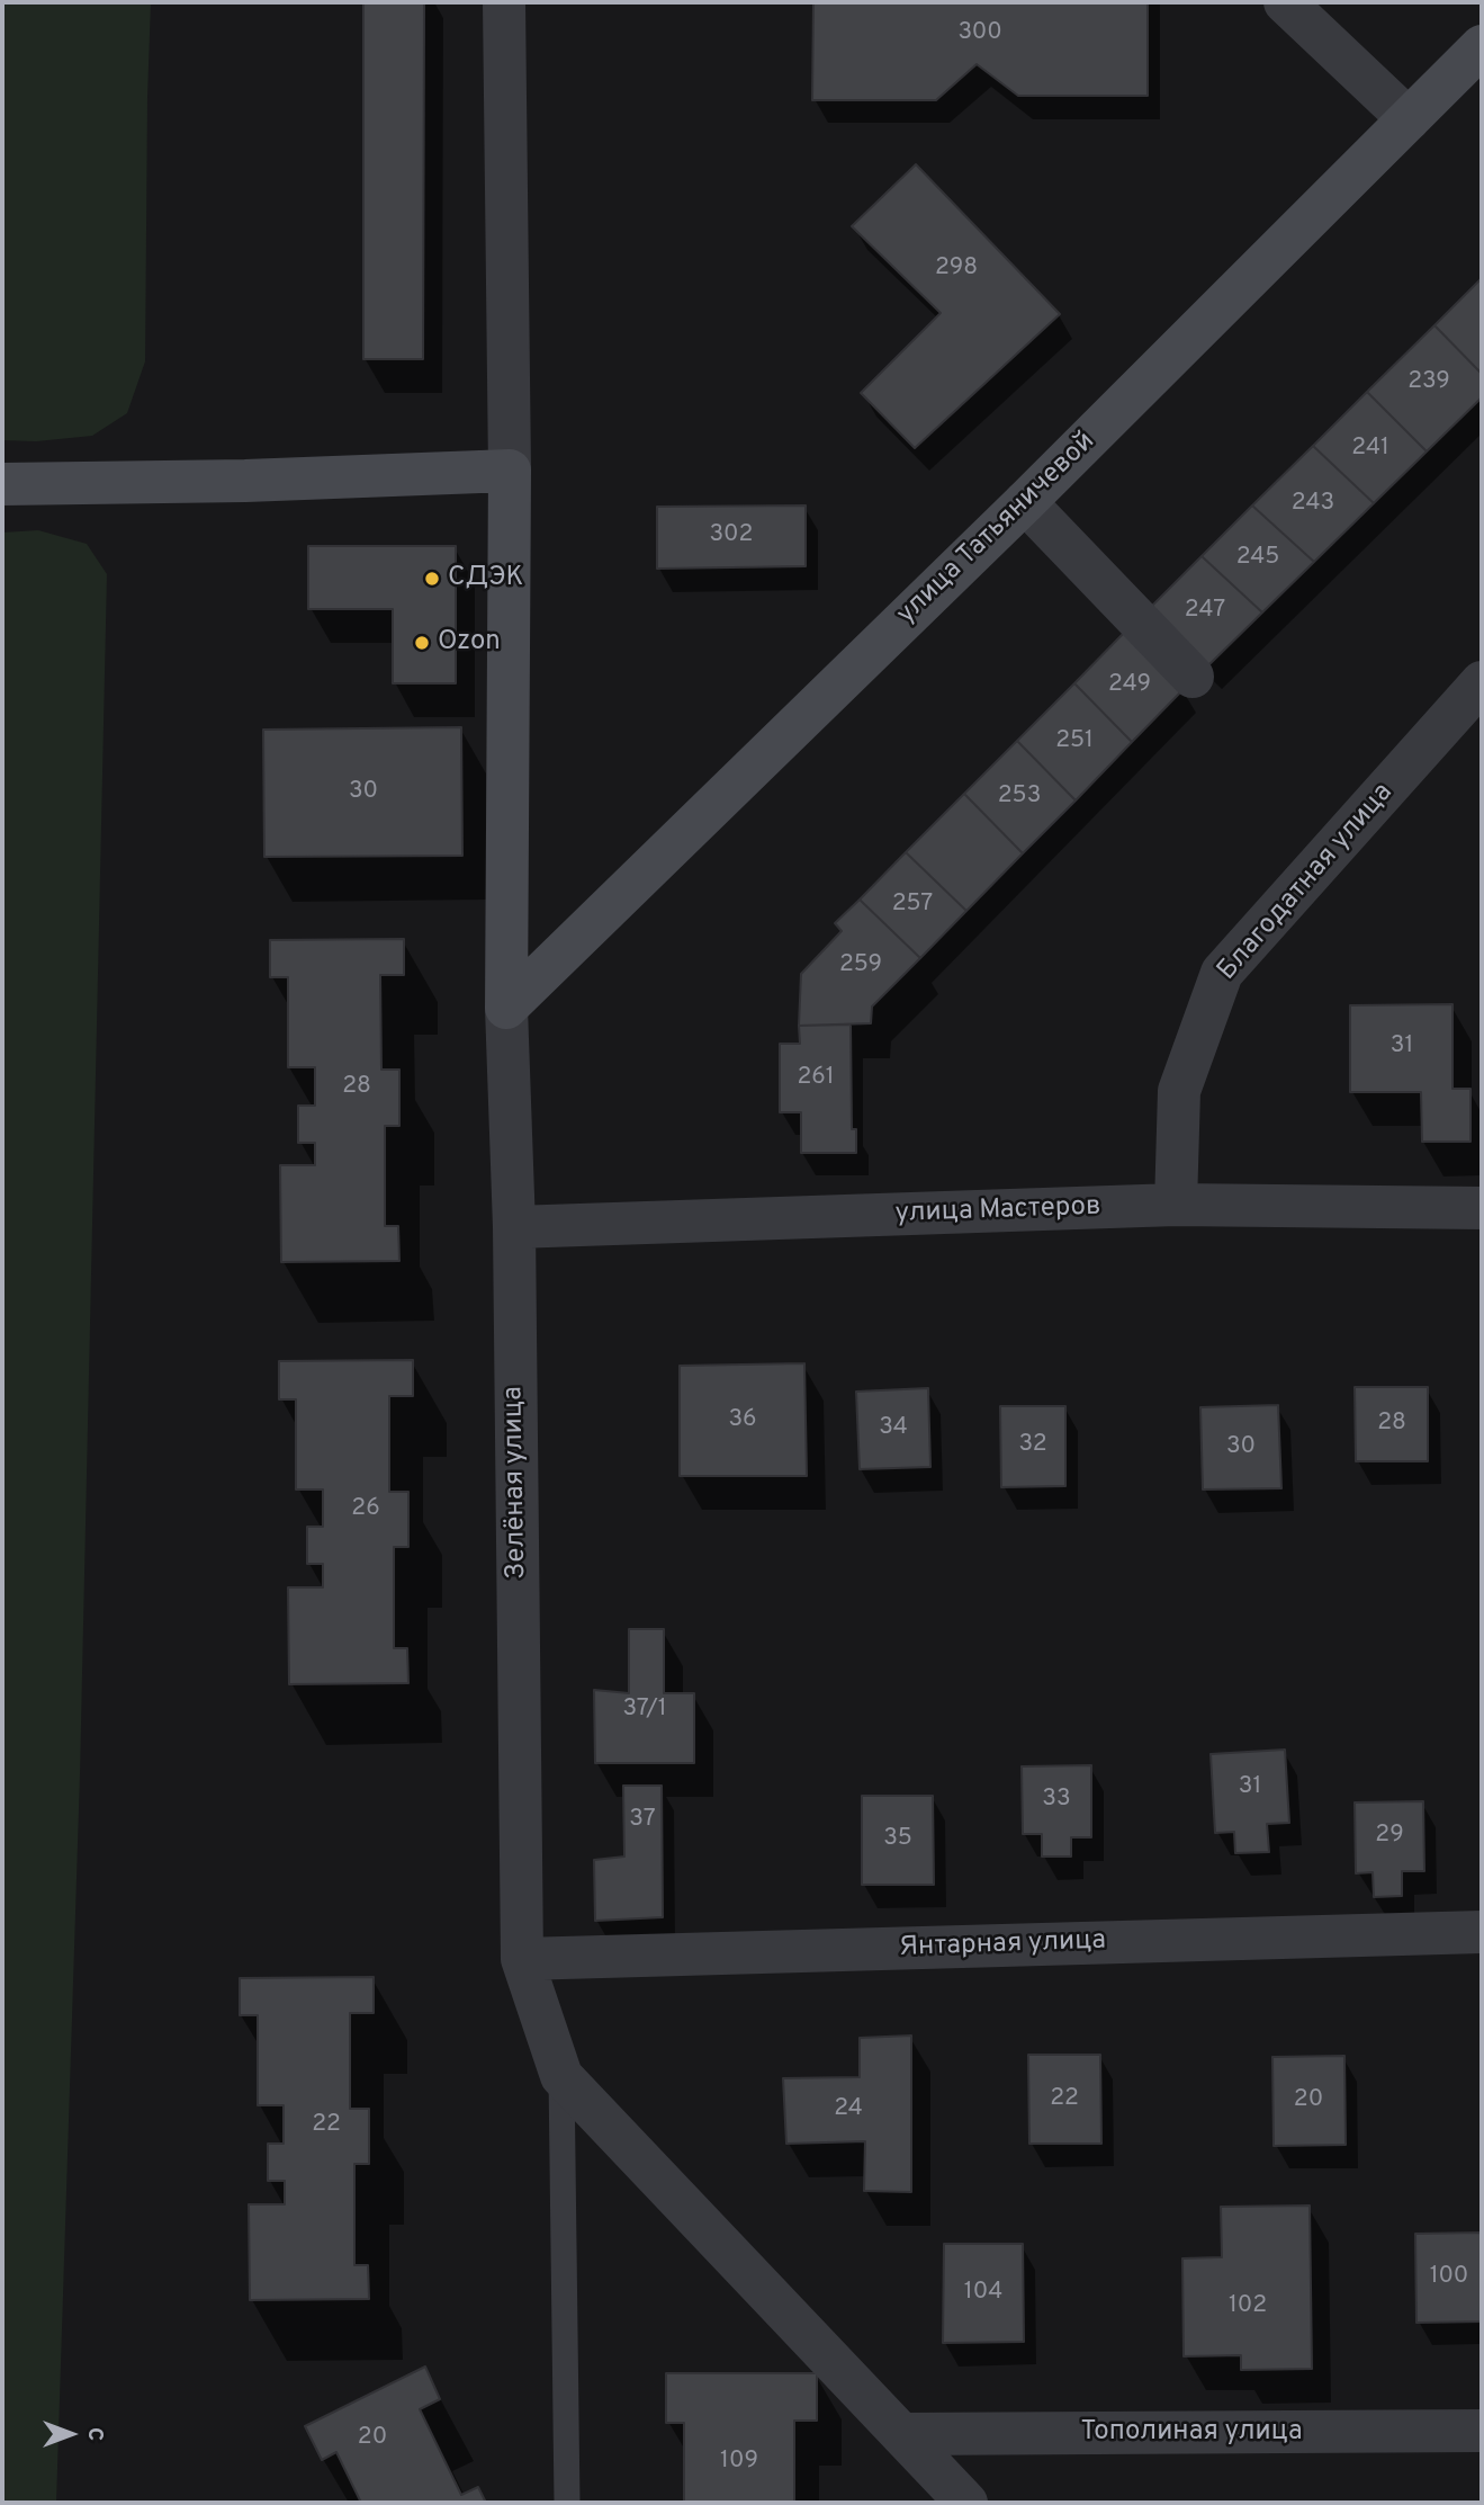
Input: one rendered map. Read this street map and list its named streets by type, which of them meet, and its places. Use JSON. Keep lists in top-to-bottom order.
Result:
{
  "streets": {
    "street": [
      "улица Татьяничевой",
      "Благодатная улица",
      "улица Мастеров",
      "Зелёная улица",
      "Янтарная улица",
      "Тополиная улица"
    ]
  },
  "crossings": [
    ["улица Татьяничевой", "Зелёная улица"],
    ["Благодатная улица", "улица Мастеров"],
    ["улица Мастеров", "Зелёная улица"],
    ["Зелёная улица", "Янтарная улица"]
  ],
  "places": ["СДЭК", "Ozon"],
  "house_numbers": [
    "300",
    "298",
    "239",
    "241",
    "243",
    "302",
    "245",
    "247",
    "249",
    "251",
    "30",
    "253",
    "257",
    "259",
    "31",
    "261",
    "28",
    "36",
    "28",
    "34",
    "32",
    "30",
    "26",
    "37/1",
    "31",
    "33",
    "37",
    "29",
    "35",
    "22",
    "20",
    "24",
    "22",
    "100",
    "104",
    "102",
    "20",
    "109"
  ],
  "north": "right"
}
